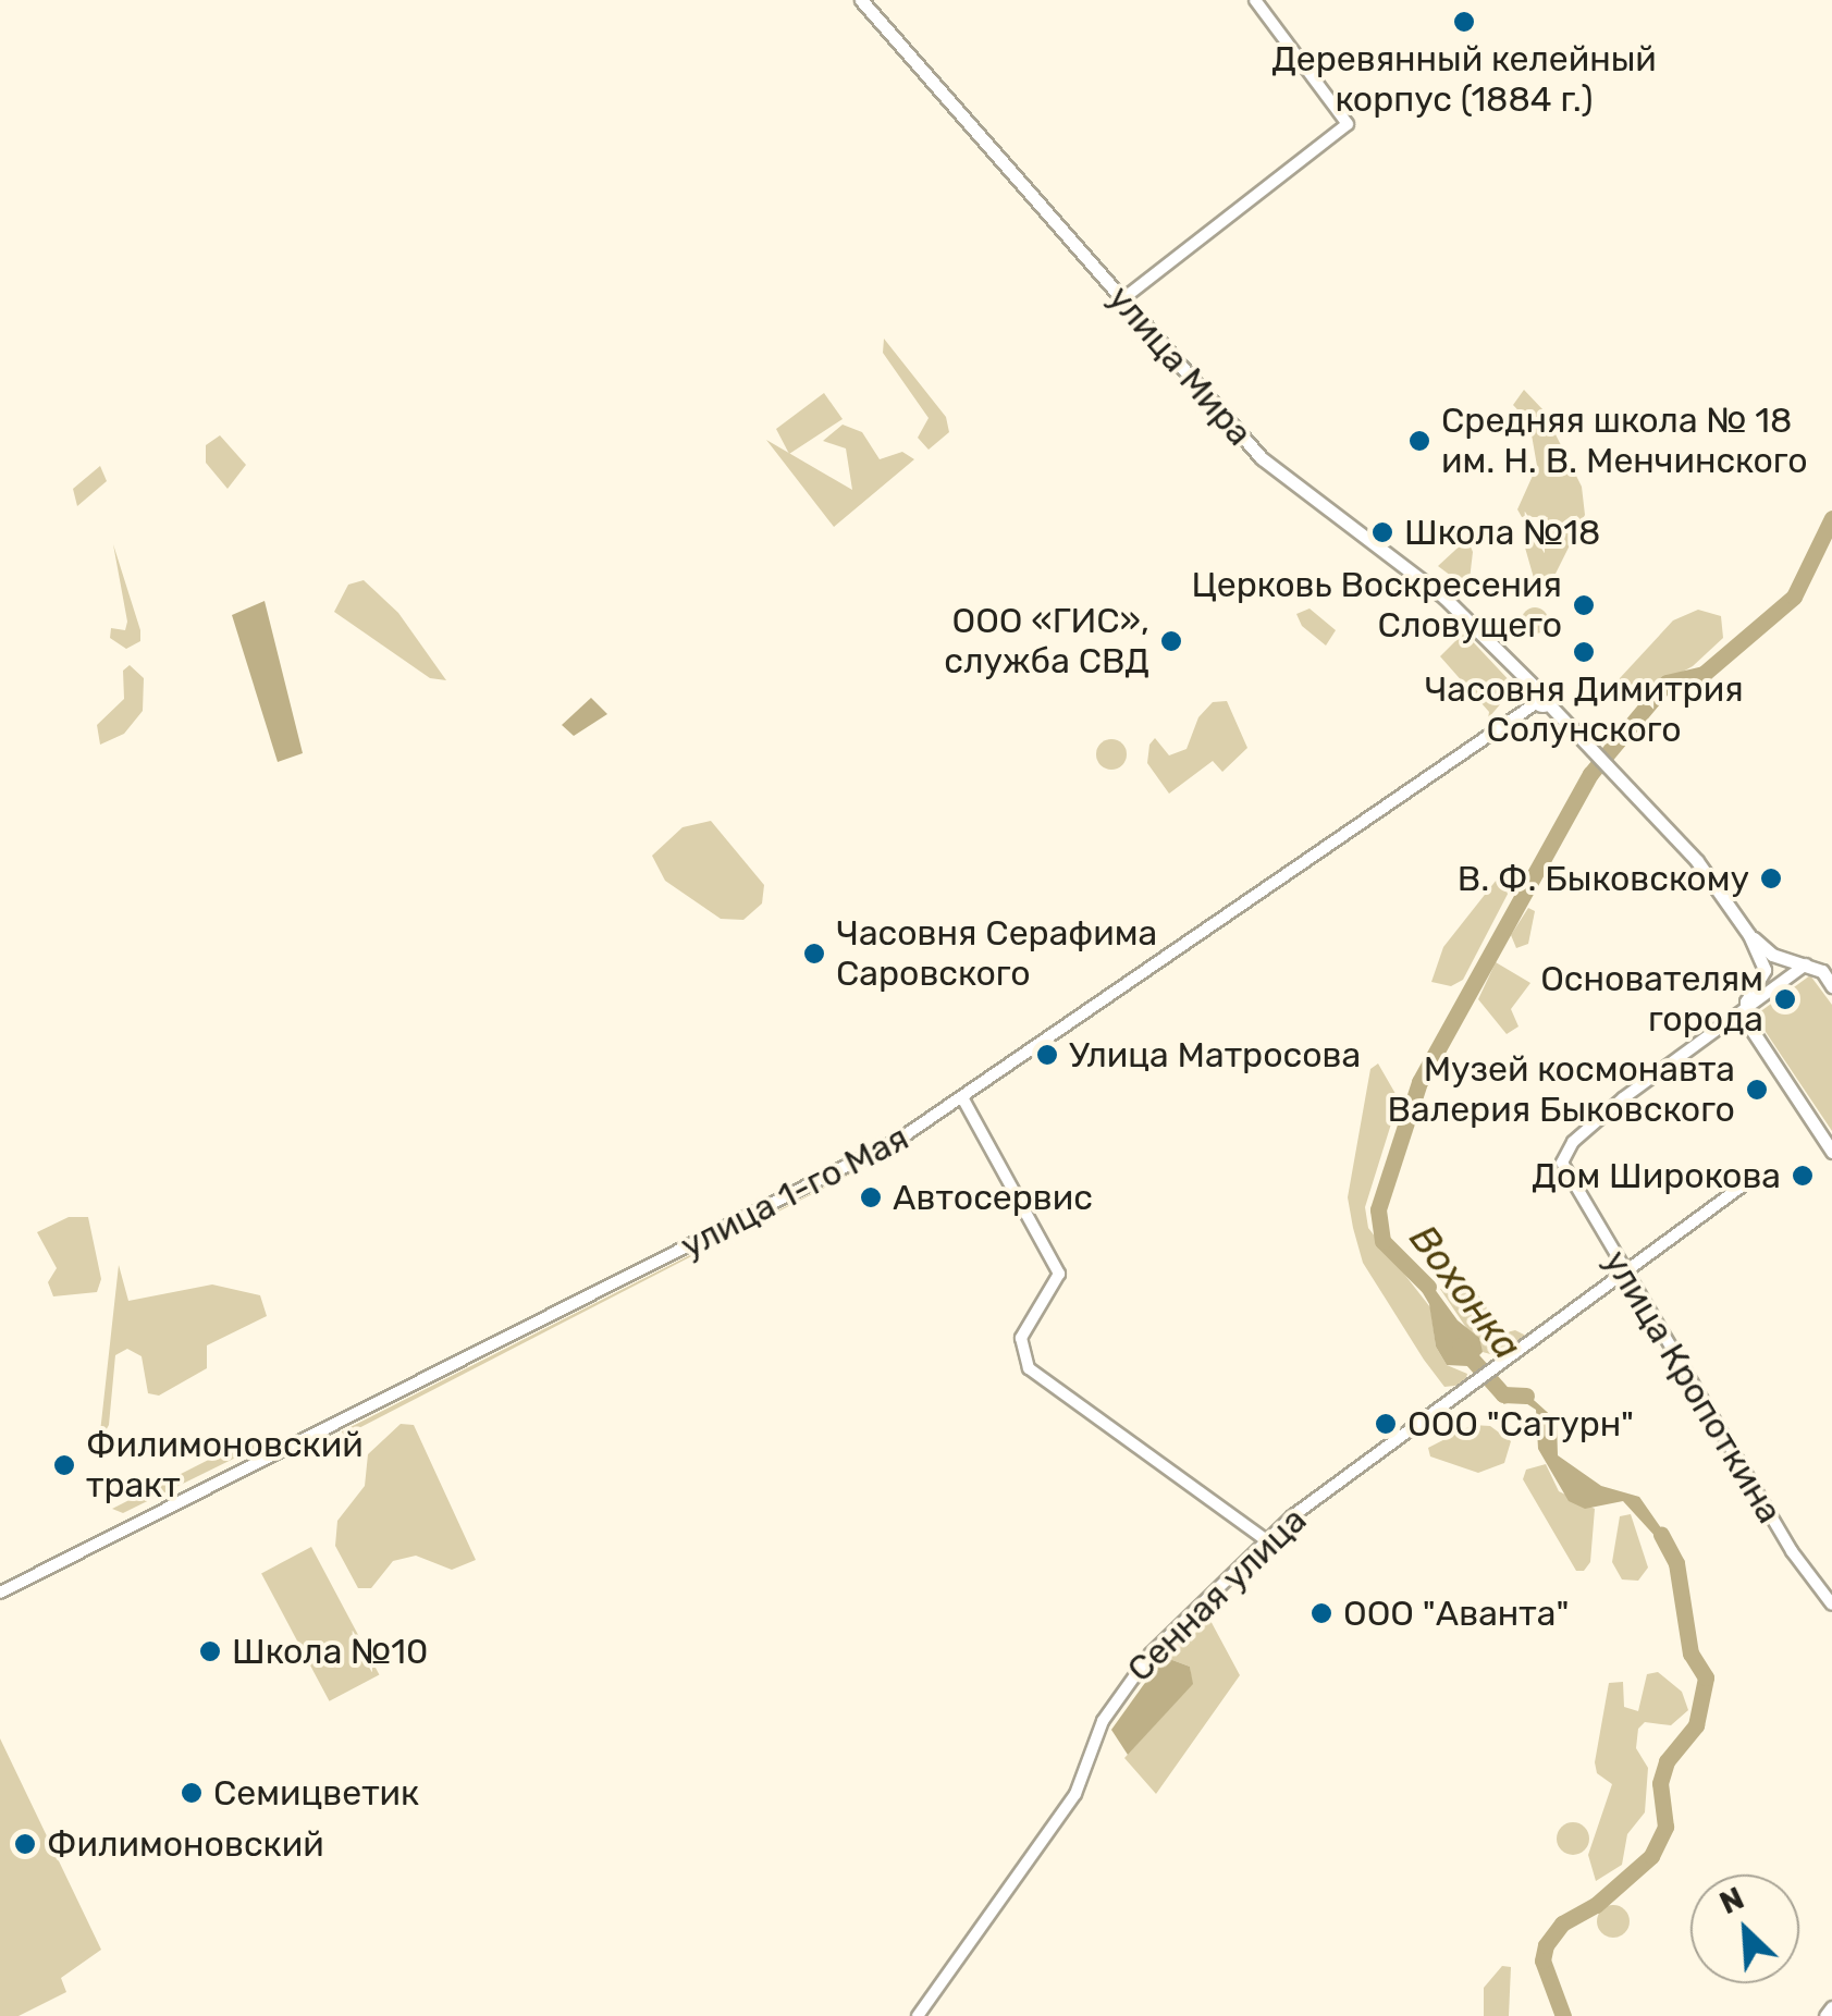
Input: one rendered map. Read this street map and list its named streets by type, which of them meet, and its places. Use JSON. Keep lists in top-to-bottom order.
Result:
{
  "streets": {
    "main road": ["улица Мира"],
    "street": ["улица 1-го Мая", "улица Кропоткина", "Сенная улица"]
  },
  "crossings": [
    ["улица Мира", "улица 1-го Мая"],
    ["улица Кропоткина", "Сенная улица"]
  ],
  "water": ["Вохонка"],
  "places": [
    "Деревянный келейный корпус (1884 г.)",
    "Средняя школа № 18 им. Н. В. Менчинского",
    "Школа №18",
    "Церковь Воскресения Словущего",
    "ООО «ГИС», служба СВД",
    "Часовня Димитрия Солунского",
    "В. Ф. Быковскому",
    "Часовня Серафима Саровского",
    "Основателям города",
    "Улица Матросова",
    "Музей космонавта Валерия Быковского",
    "Дом Широкова",
    "Автосервис",
    "ООО \"Сатурн\"",
    "Филимоновский тракт",
    "ООО \"Аванта\"",
    "Школа №10",
    "Семицветик",
    "Филимоновский"
  ],
  "north": "top left"
}
